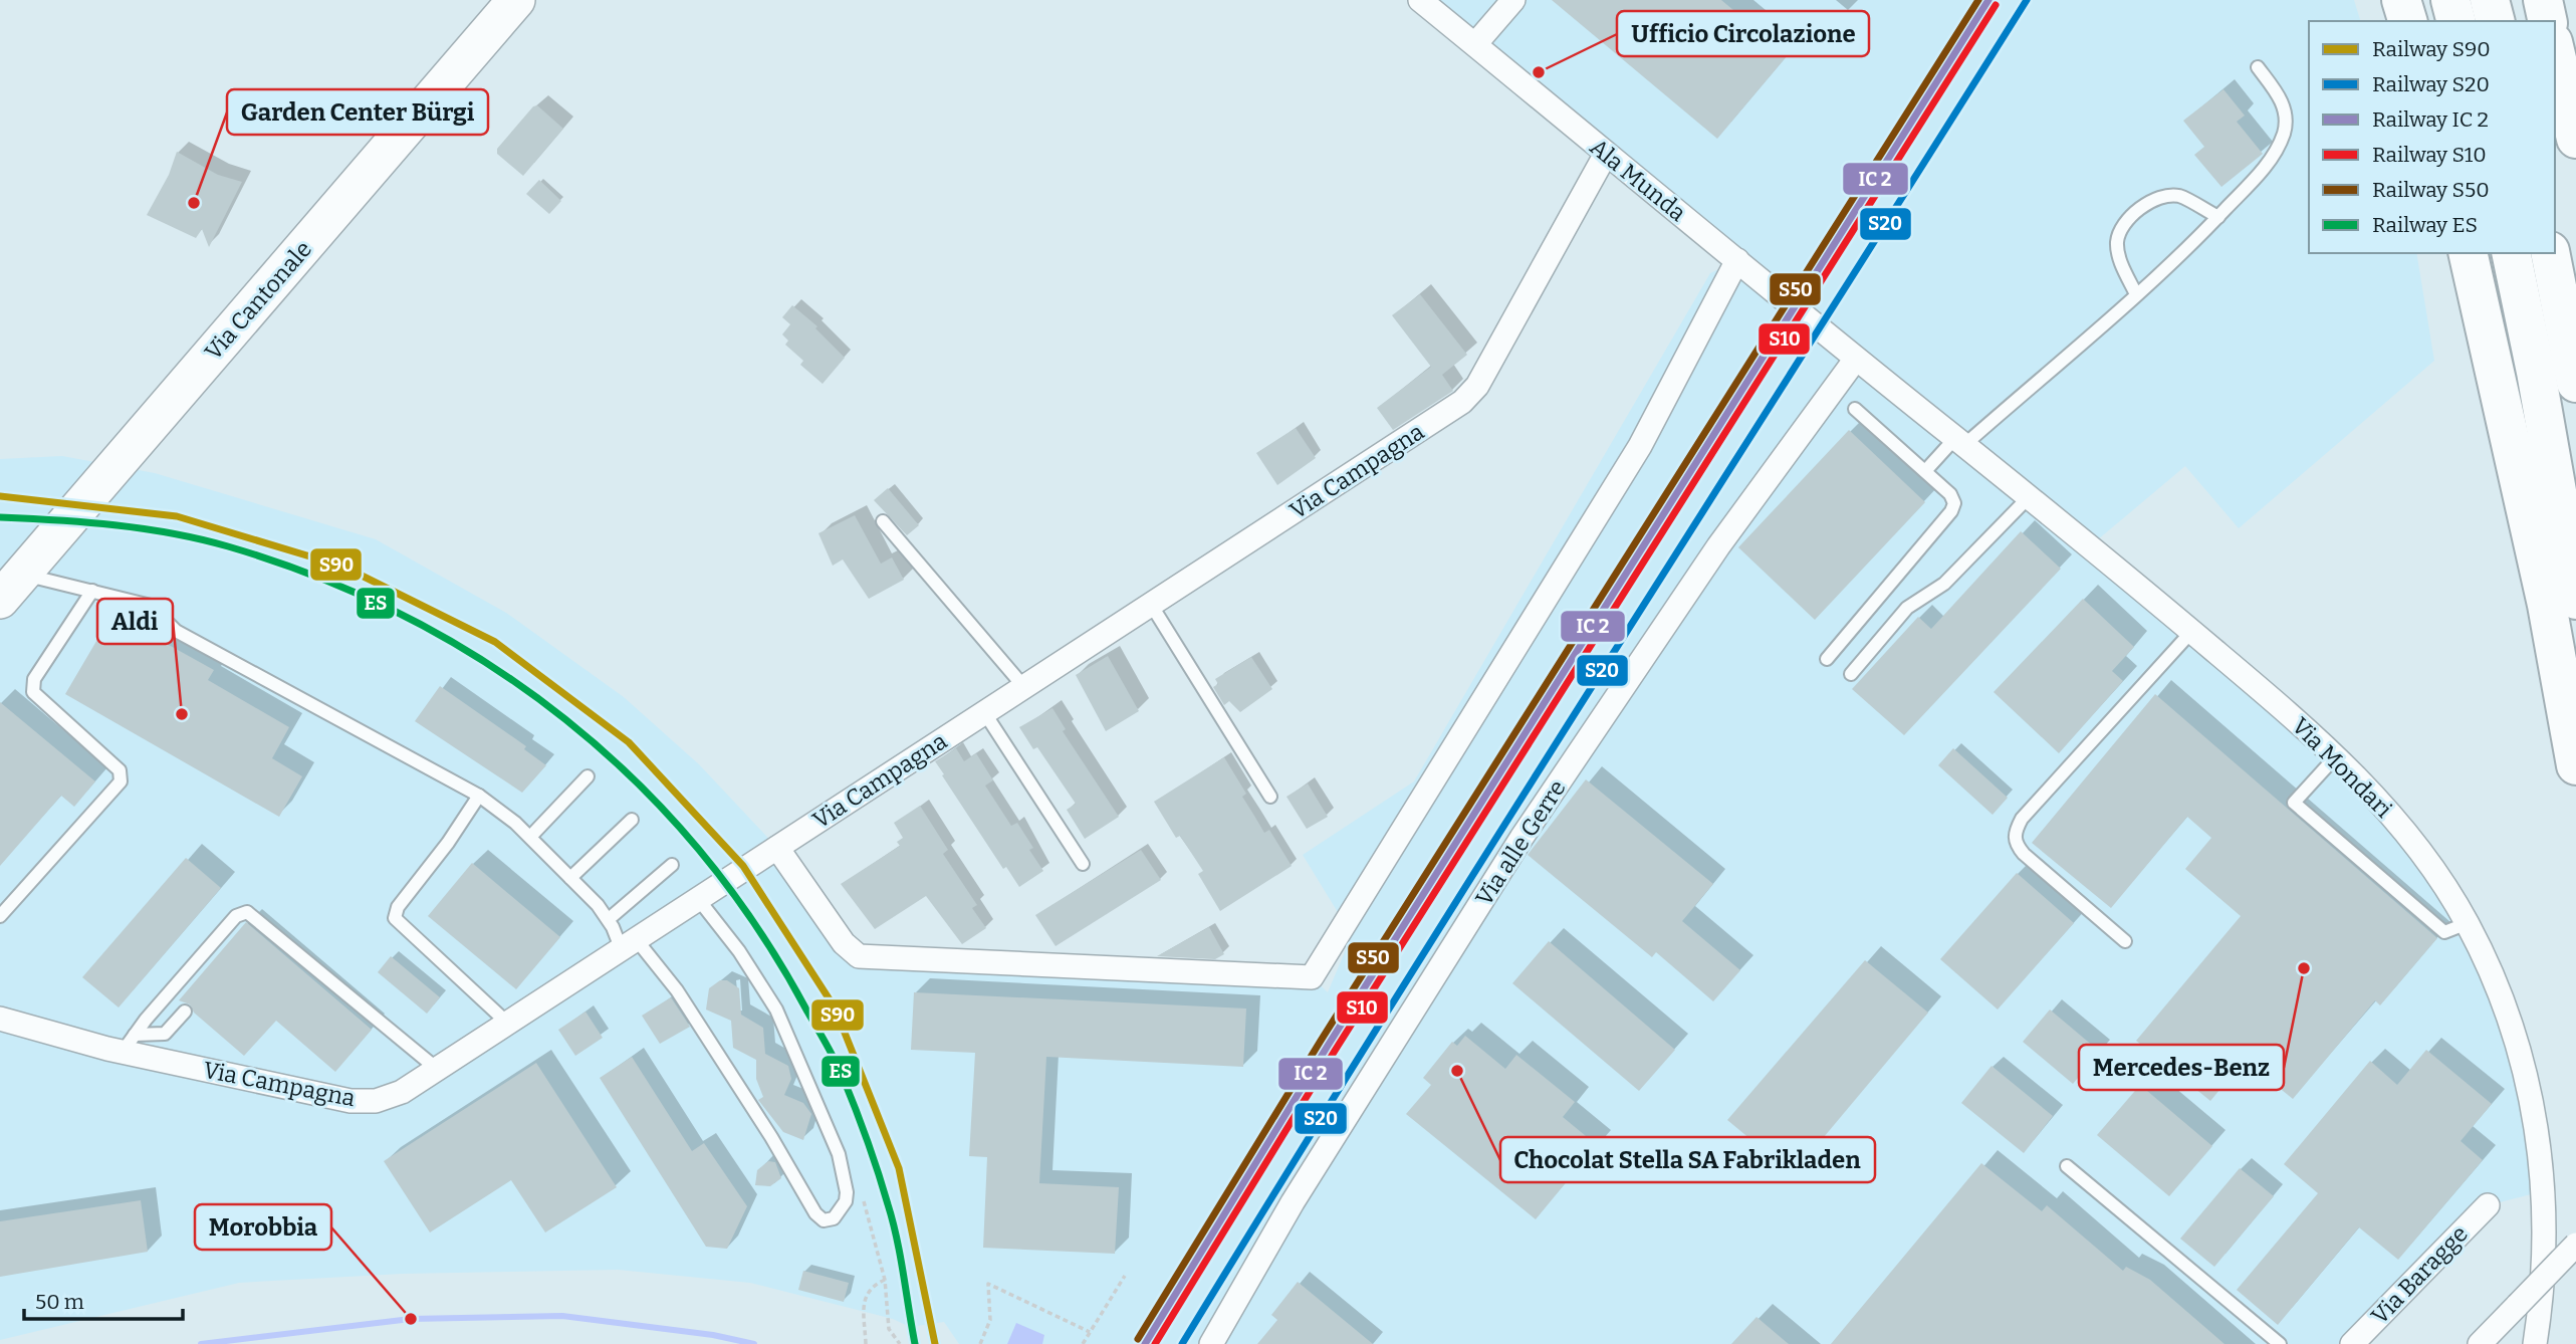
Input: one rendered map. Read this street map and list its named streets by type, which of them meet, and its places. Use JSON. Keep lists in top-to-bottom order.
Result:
{
  "streets": {
    "main road": ["Via Cantonale"],
    "street": [
      "Ala Munda",
      "Via Campagna",
      "Via Mondari",
      "Via alle Gerre",
      "Via Baragge"
    ]
  },
  "crossings": [
    ["Ala Munda", "Via Campagna"],
    ["Ala Munda", "Via Mondari"],
    ["Ala Munda", "Via alle Gerre"],
    ["Via Mondari", "Via alle Gerre"]
  ],
  "places": [
    "Ufficio Circolazione",
    "Garden Center Bürgi",
    "Aldi",
    "Mercedes-Benz",
    "Chocolat Stella SA Fabrikladen",
    "Morobbia"
  ],
  "lines": [
    "rail line S20",
    "rail line S50",
    "rail line S10",
    "rail line S90",
    "rail line ES"
  ],
  "legend": [
    "Railway S90",
    "Railway S20",
    "Railway IC 2",
    "Railway S10",
    "Railway S50",
    "Railway ES"
  ],
  "scale_bar": "50 m"
}
